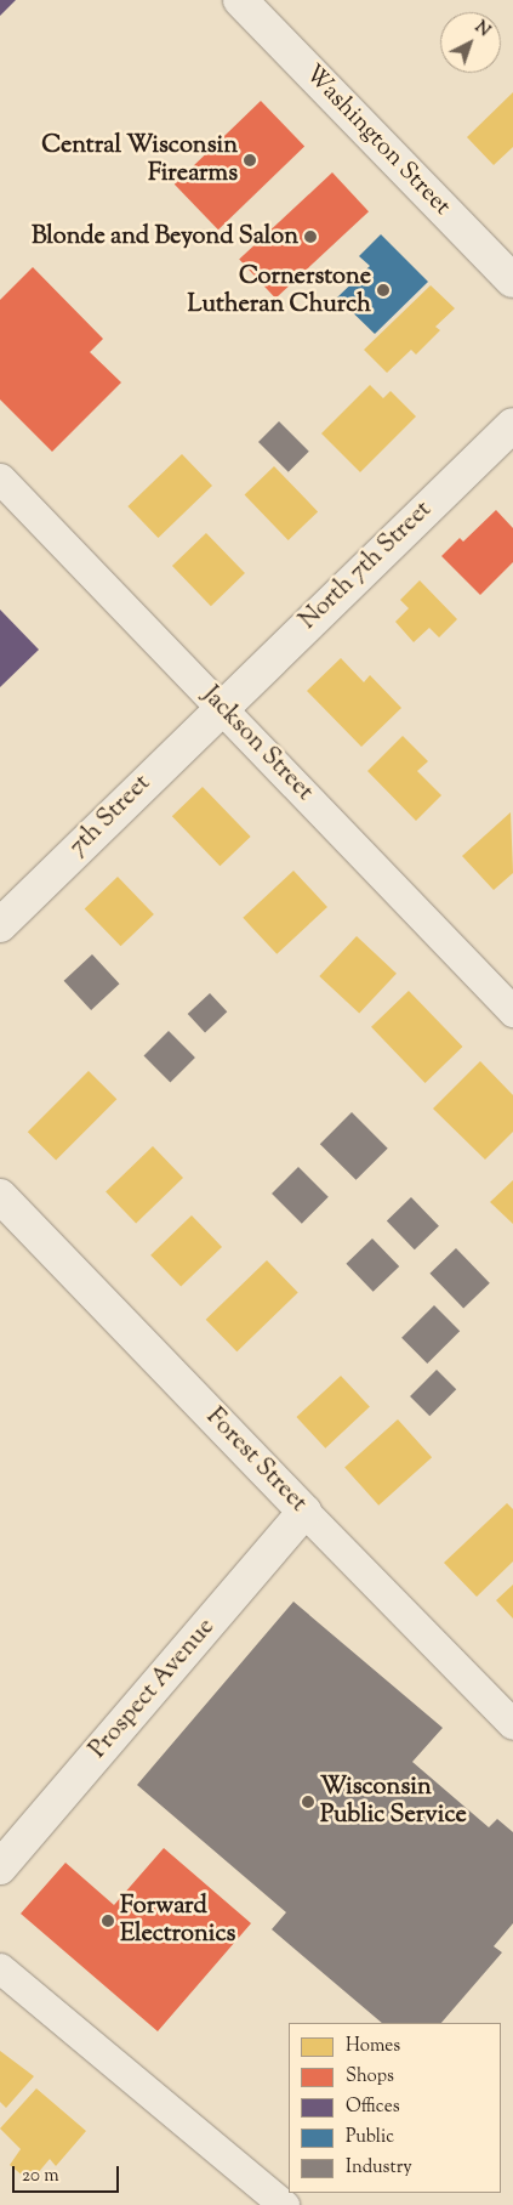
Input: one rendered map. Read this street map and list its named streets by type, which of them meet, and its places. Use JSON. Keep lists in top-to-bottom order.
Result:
{
  "streets": {
    "street": [
      "Washington Street",
      "North 7th Street",
      "Jackson Street",
      "7th Street",
      "Forest Street",
      "Prospect Avenue"
    ]
  },
  "crossings": [
    ["North 7th Street", "Jackson Street"],
    ["North 7th Street", "7th Street"],
    ["Jackson Street", "7th Street"],
    ["Forest Street", "Prospect Avenue"]
  ],
  "places": [
    "Central Wisconsin Firearms",
    "Blonde and Beyond Salon",
    "Cornerstone Lutheran Church",
    "Wisconsin Public Service",
    "Forward Electronics"
  ],
  "legend": [
    "Homes",
    "Shops",
    "Offices",
    "Public",
    "Industry"
  ],
  "scale_bar": "20 m",
  "north": "top right"
}
